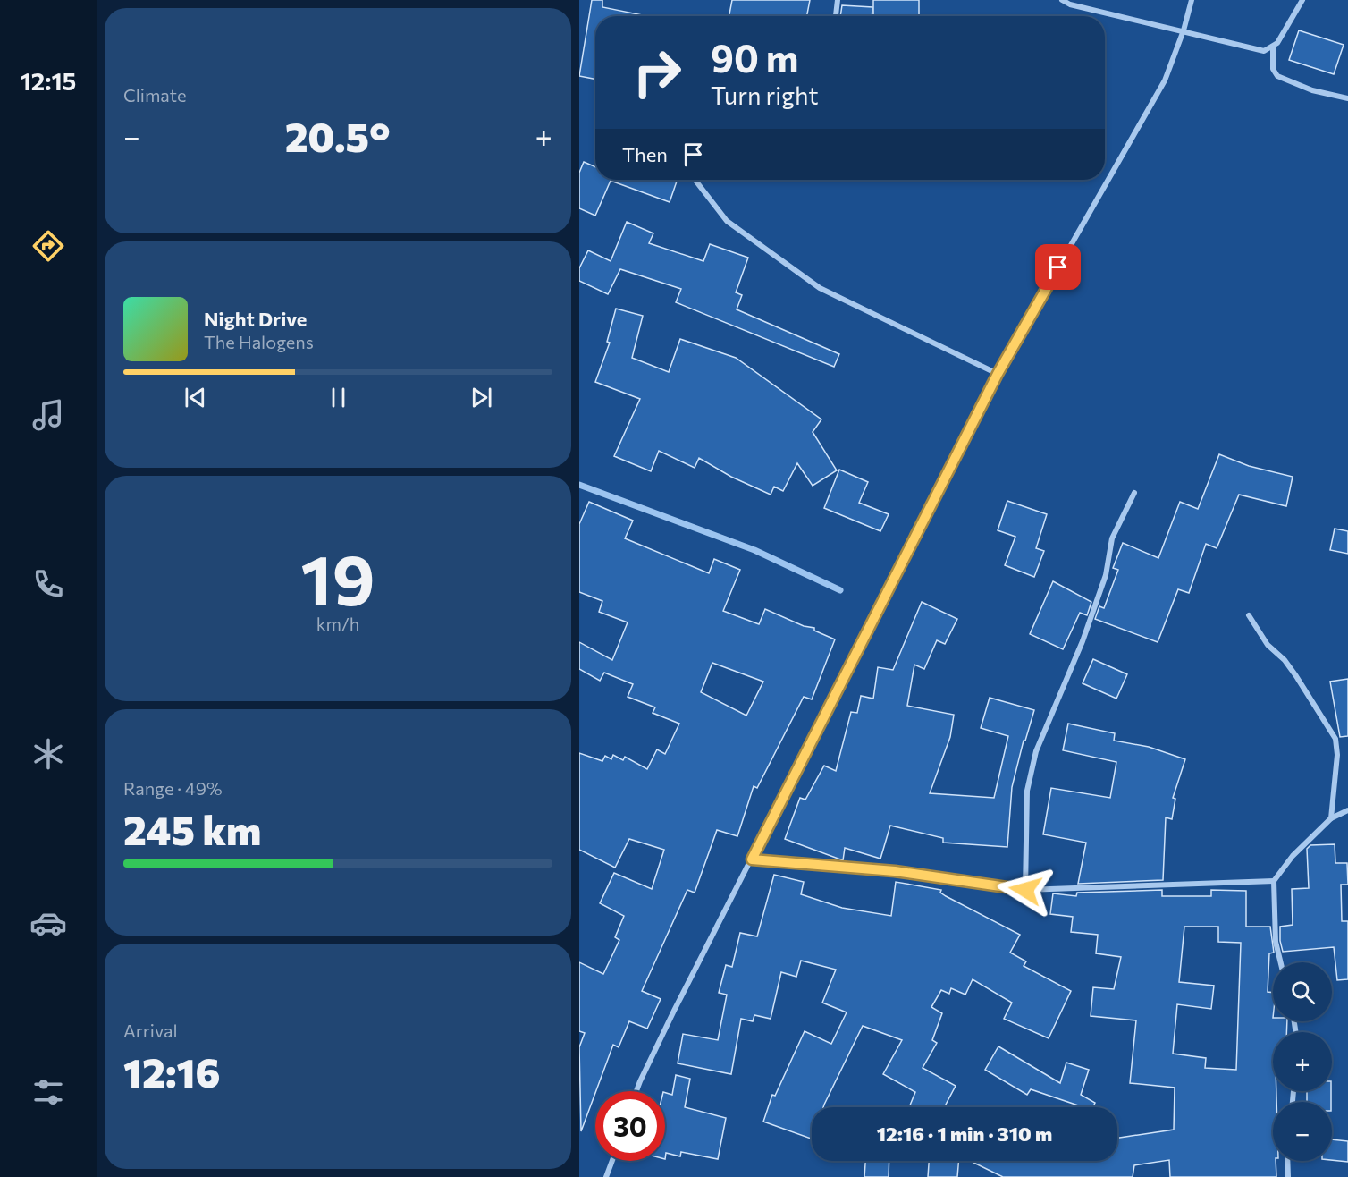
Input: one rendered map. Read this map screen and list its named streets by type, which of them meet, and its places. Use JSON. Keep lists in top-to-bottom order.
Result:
{
  "page": {
    "tabs": "12:15",
    "tile": [
      "Climate",
      ["19", "km/h"],
      ["Range · 49%", "245 km"],
      ["Arrival", "12:16"]
    ],
    "turn": ["90 m", "Turn right"],
    "heat": ["−", "20.5°", "+"],
    "then": "Then",
    "song": ["Night Drive", "The Halogens"],
    "map_buttons": ["+", "−"],
    "limit": "30",
    "trip": "12:16 · 1 min · 310 m"
  }
}
